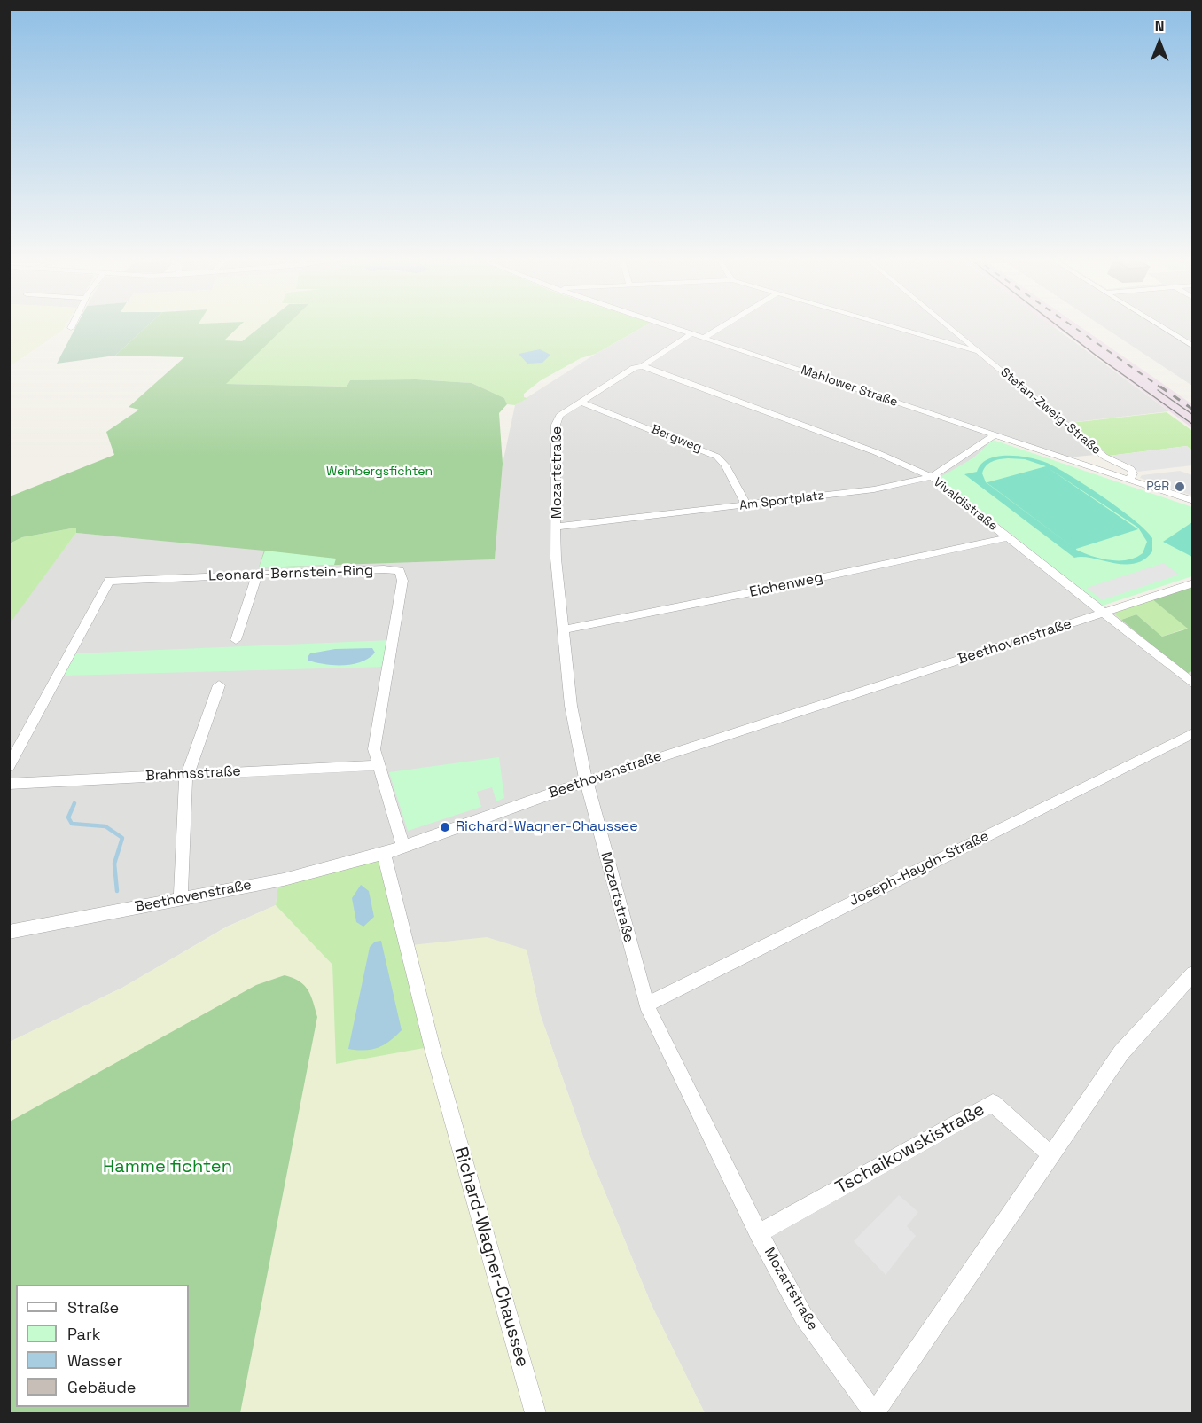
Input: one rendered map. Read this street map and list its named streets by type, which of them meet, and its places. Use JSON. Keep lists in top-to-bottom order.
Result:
{
  "streets": {
    "street": [
      "Mahlower Straße",
      "Stefan-Zweig-Straße",
      "Bergweg",
      "Mozartstraße",
      "Am Sportplatz",
      "Vivaldistraße",
      "Leonard-Bernstein-Ring",
      "Eichenweg",
      "Beethovenstraße",
      "Brahmsstraße",
      "Joseph-Haydn-Straße",
      "Tschaikowskistraße",
      "Richard-Wagner-Chaussee"
    ]
  },
  "crossings": [
    ["Mahlower Straße", "Stefan-Zweig-Straße"],
    ["Mahlower Straße", "Mozartstraße"],
    ["Mahlower Straße", "Am Sportplatz"],
    ["Bergweg", "Mozartstraße"],
    ["Bergweg", "Am Sportplatz"],
    ["Mozartstraße", "Am Sportplatz"],
    ["Mozartstraße", "Vivaldistraße"],
    ["Mozartstraße", "Eichenweg"],
    ["Mozartstraße", "Beethovenstraße"],
    ["Mozartstraße", "Joseph-Haydn-Straße"],
    ["Mozartstraße", "Tschaikowskistraße"],
    ["Am Sportplatz", "Vivaldistraße"],
    ["Vivaldistraße", "Eichenweg"],
    ["Vivaldistraße", "Beethovenstraße"],
    ["Leonard-Bernstein-Ring", "Beethovenstraße"],
    ["Leonard-Bernstein-Ring", "Brahmsstraße"],
    ["Beethovenstraße", "Richard-Wagner-Chaussee"]
  ],
  "parks": ["Weinbergsfichten", "Hammelfichten"],
  "places": ["P&R", "Richard-Wagner-Chaussee"],
  "legend": [
    "Straße",
    "Park",
    "Wasser",
    "Gebäude"
  ],
  "north": "top"
}
